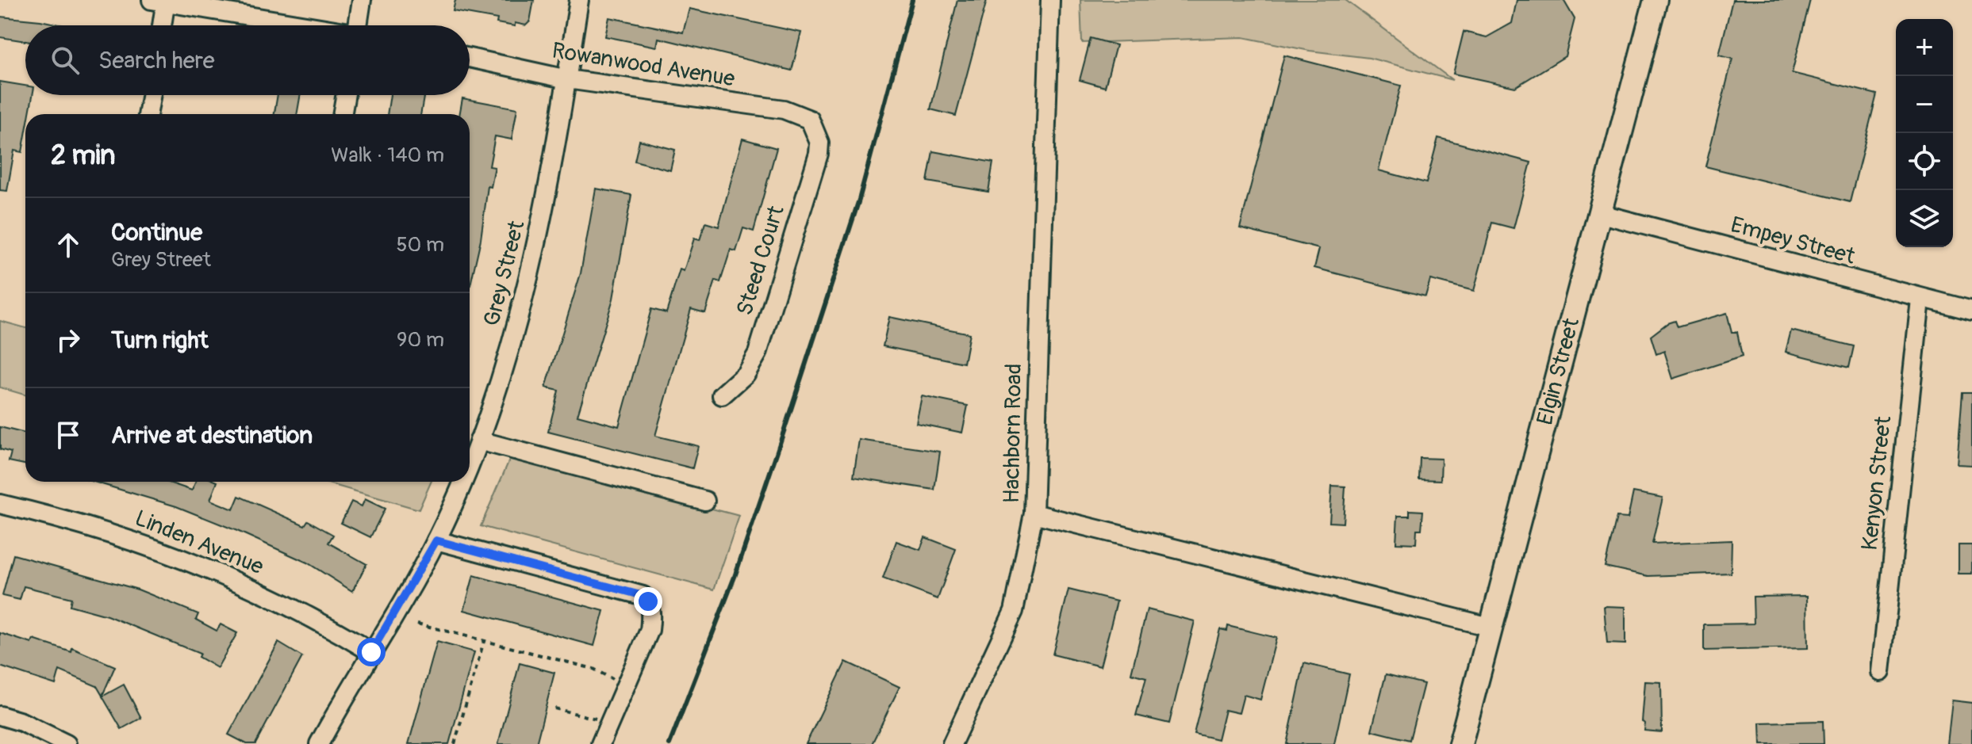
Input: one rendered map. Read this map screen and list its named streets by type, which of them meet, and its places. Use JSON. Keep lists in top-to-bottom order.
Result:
{
  "streets": {
    "main road": ["Elgin Street"],
    "street": [
      "Rowanwood Avenue",
      "Empey Street",
      "Steed Court",
      "Grey Street",
      "Hachborn Road",
      "Kenyon Street",
      "Linden Avenue"
    ]
  },
  "crossings": [
    ["Rowanwood Avenue", "Steed Court"],
    ["Rowanwood Avenue", "Grey Street"],
    ["Empey Street", "Elgin Street"],
    ["Empey Street", "Kenyon Street"],
    ["Grey Street", "Linden Avenue"],
    ["Elgin Street", "Hachborn Road"]
  ],
  "page": {
    "map_buttons": ["+", "−"],
    "search": "Search here",
    "heading": ["2 min", "Walk · 140 m"],
    "list": [
      ["Continue", "Grey Street", "50 m"],
      ["Turn right", "90 m"],
      "Arrive at destination"
    ]
  }
}
